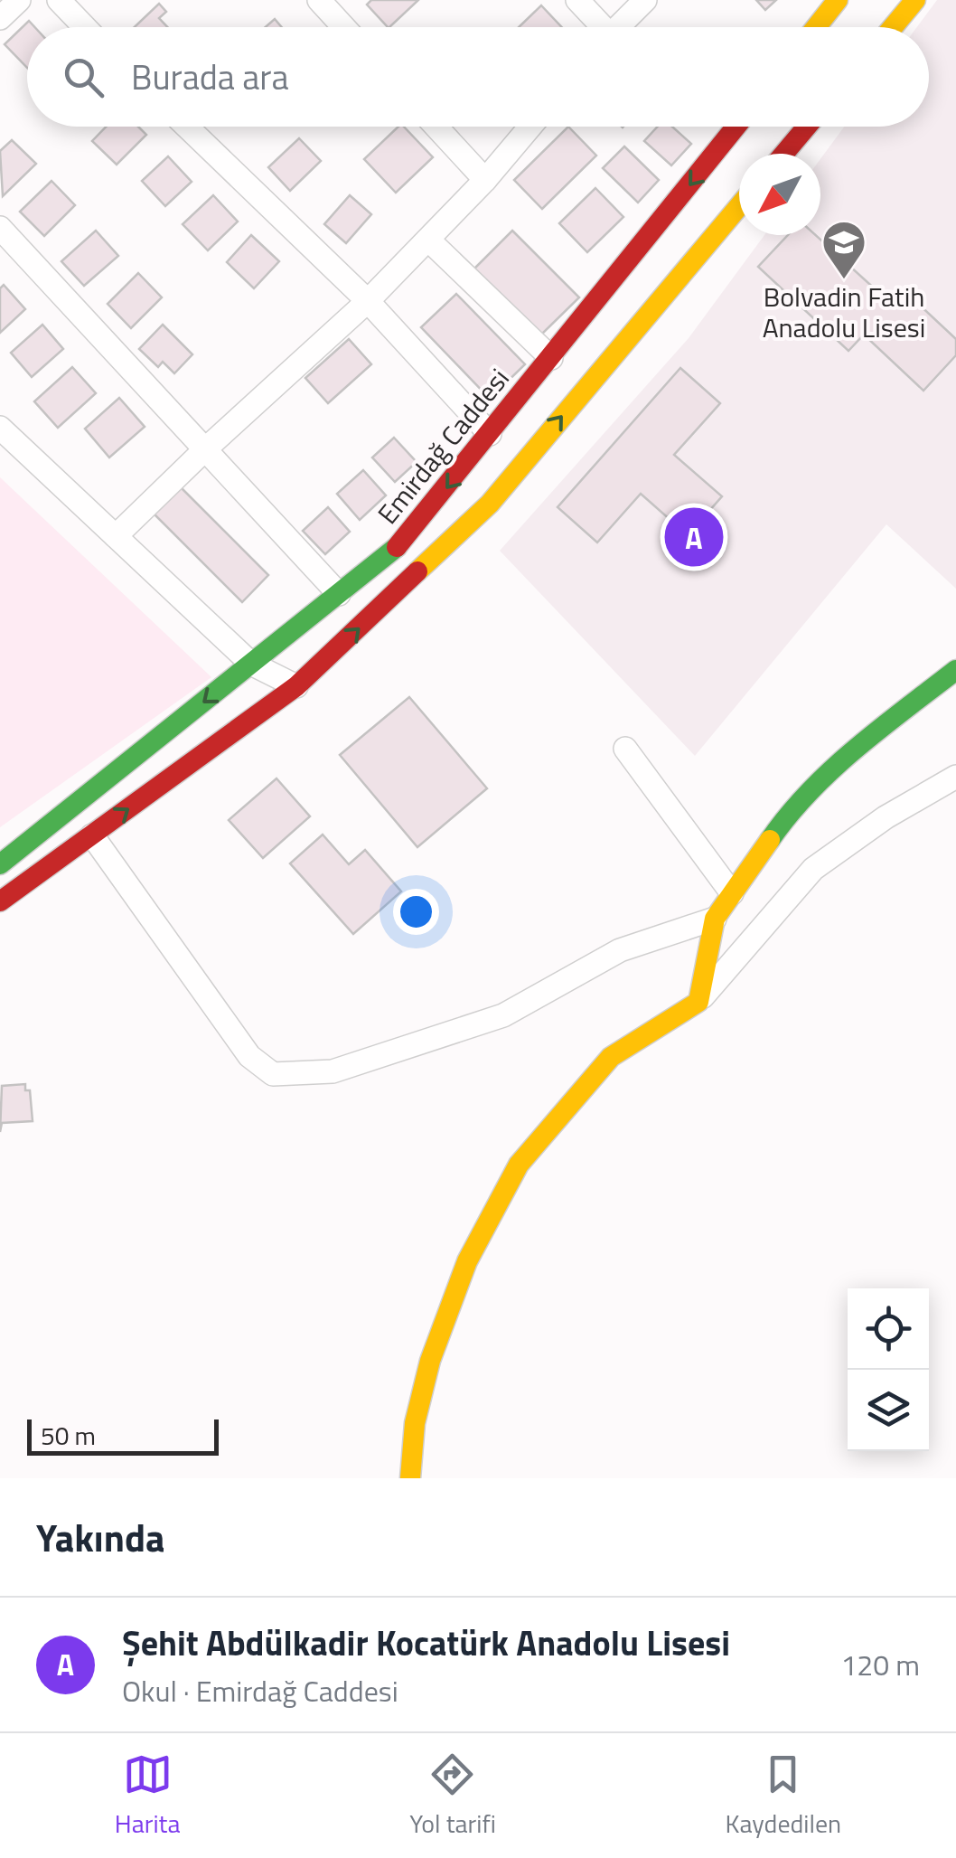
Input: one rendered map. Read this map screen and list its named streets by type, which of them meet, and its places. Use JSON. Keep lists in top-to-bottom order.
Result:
{
  "streets": {
    "main road": ["Emirdağ Caddesi"]
  },
  "places": {
    "school or university": ["Bolvadin Fatih Anadolu Lisesi"]
  },
  "scale_bar": "50 m",
  "north": "bottom left",
  "page": {
    "search": "Burada ara",
    "pins": "A",
    "scale": "50 m",
    "heading": "Yakında",
    "list": [
      {
        "mark": "A",
        "name": "Şehit Abdülkadir Kocatürk Anadolu Lisesi",
        "note": "Okul · Emirdağ Caddesi",
        "value": "120 m"
      }
    ],
    "nav": ["Harita", "Yol tarifi", "Kaydedilen"]
  }
}
